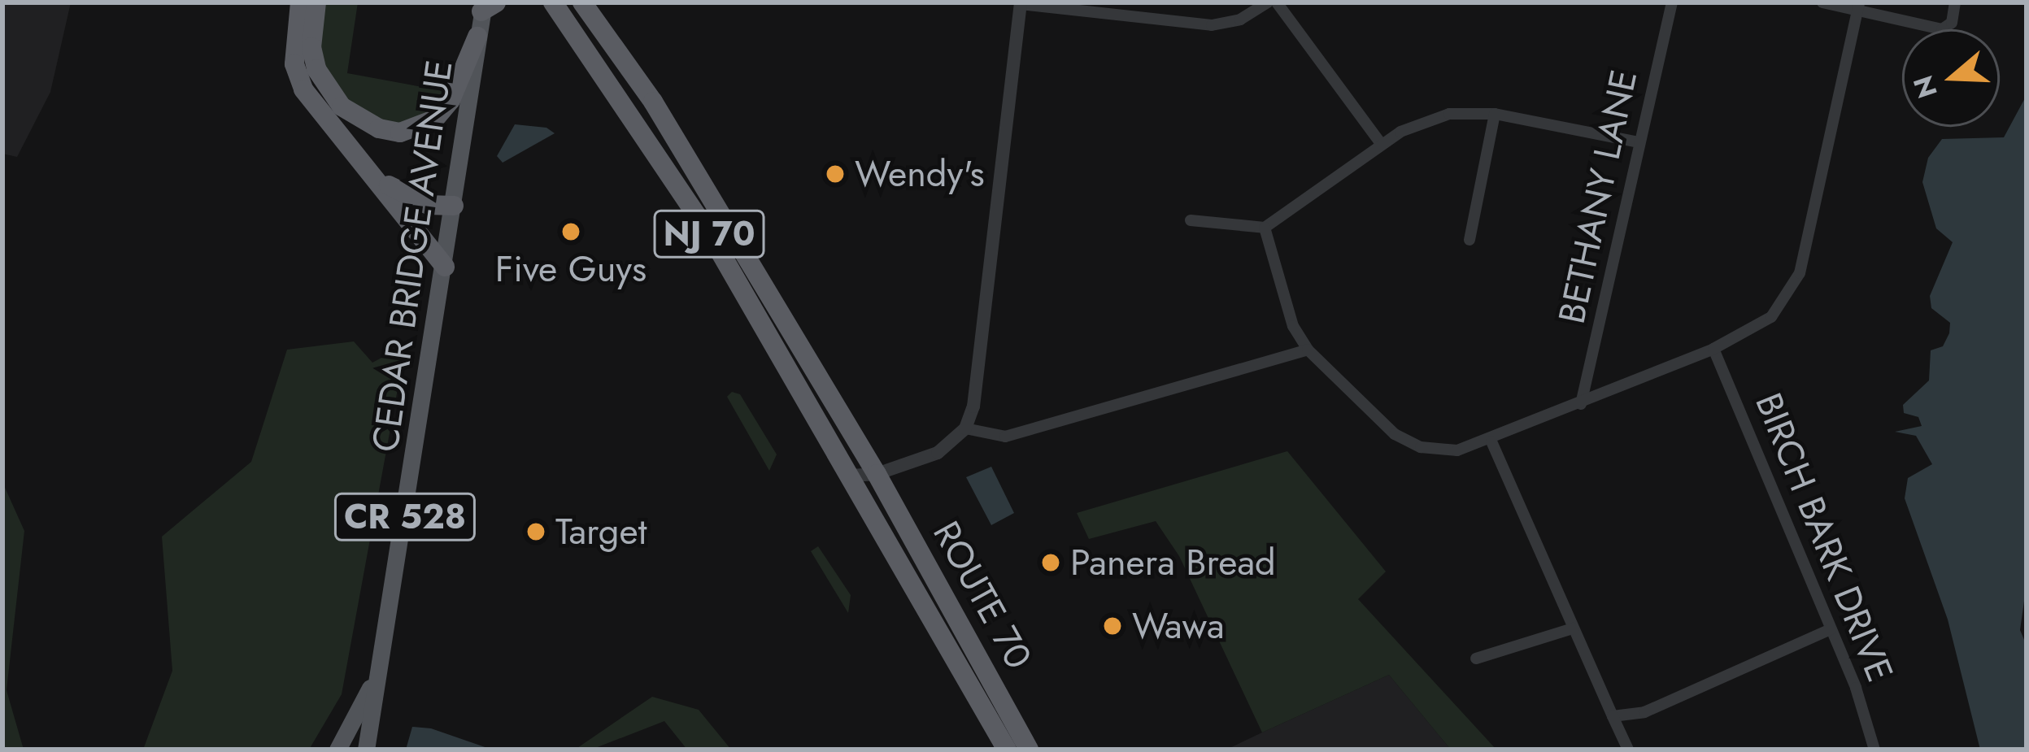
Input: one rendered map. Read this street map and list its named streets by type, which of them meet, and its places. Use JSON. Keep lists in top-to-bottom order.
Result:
{
  "streets": {
    "highway": ["NJ 70", "ROUTE 70"],
    "main road": ["CEDAR BRIDGE AVENUE", "CR 528"],
    "street": ["BETHANY LANE", "BIRCH BARK DRIVE"]
  },
  "crossings": [
    ["NJ 70", "ROUTE 70"]
  ],
  "places": [
    "Wendy's",
    "Five Guys",
    "Target",
    "Panera Bread",
    "Wawa"
  ],
  "north": "left"
}
